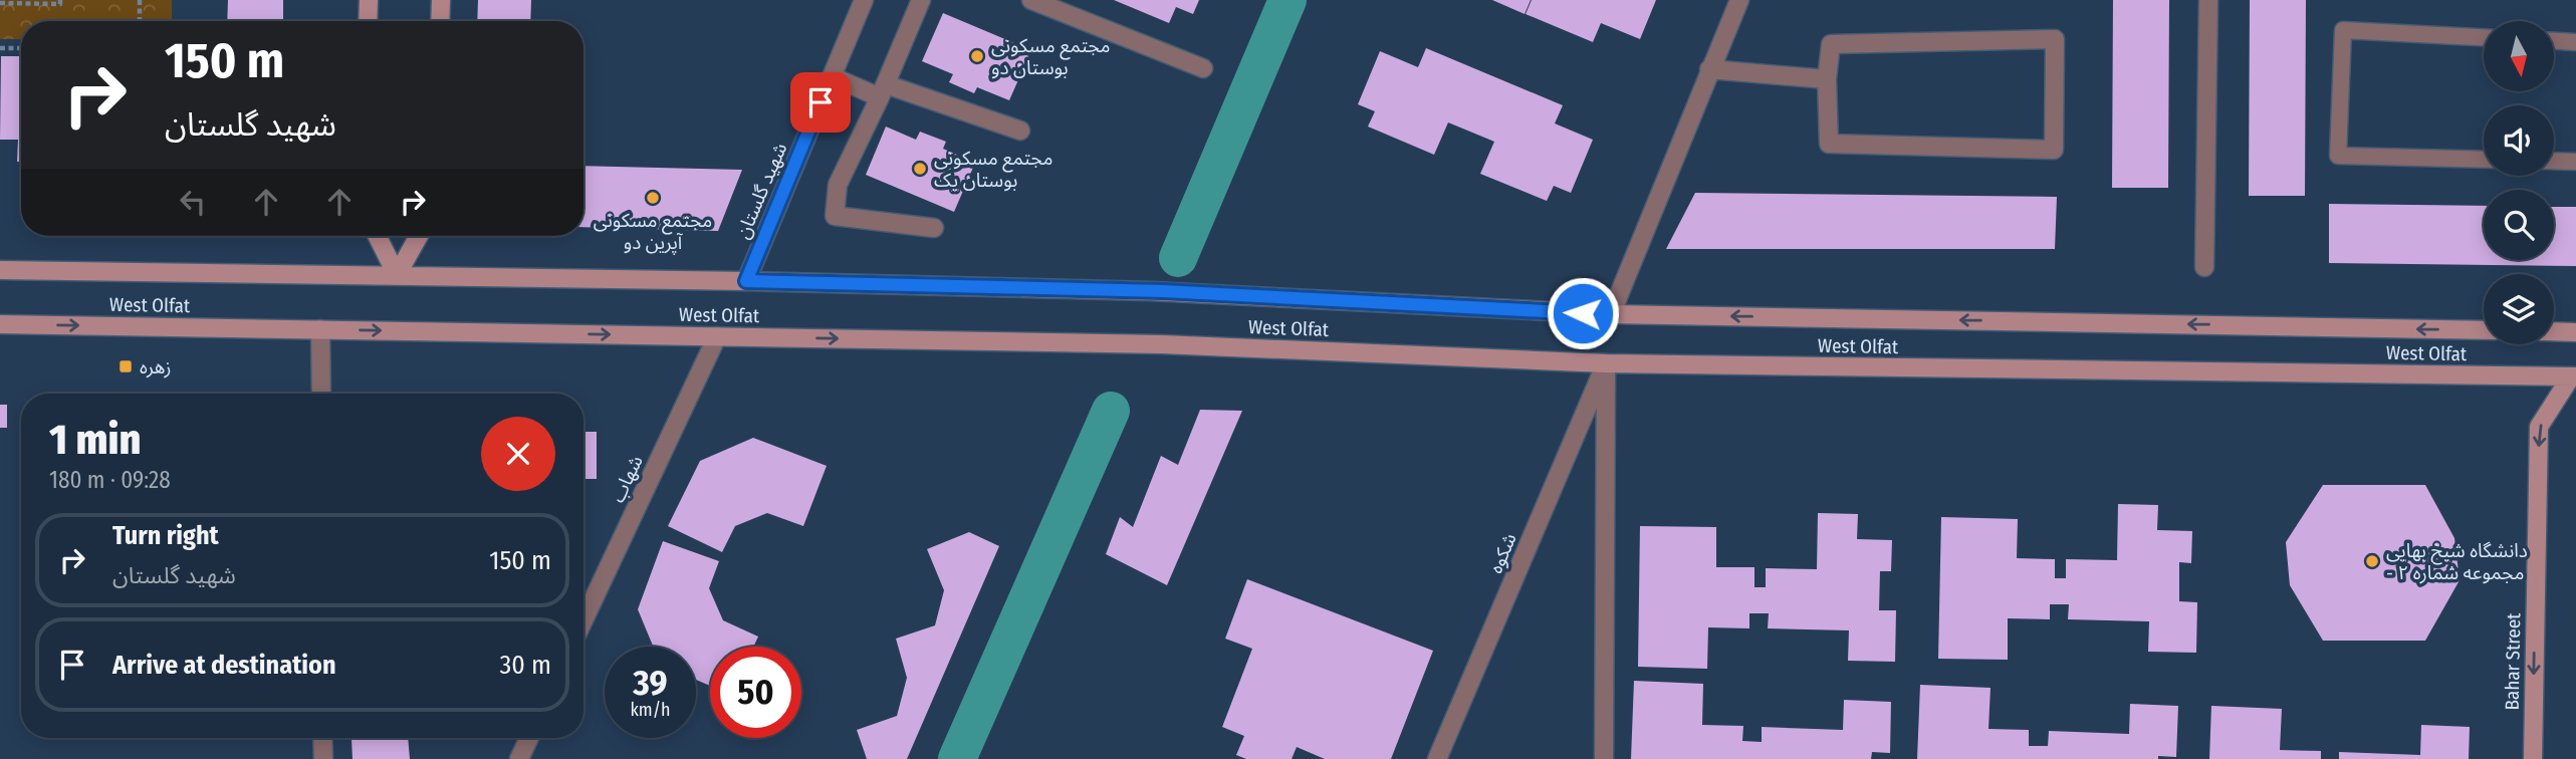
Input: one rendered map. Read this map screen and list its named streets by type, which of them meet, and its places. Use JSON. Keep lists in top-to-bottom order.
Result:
{
  "streets": {
    "main road": ["West Olfat", "Bahar Street"],
    "street": ["شهید گلستان", "شهاب", "شکوه"]
  },
  "crossings": [
    ["شهید گلستان", "West Olfat"],
    ["West Olfat", "شهاب"],
    ["West Olfat", "شکوه"],
    ["West Olfat", "Bahar Street"]
  ],
  "one_way": ["Bahar Street"],
  "places": {
    "other": [
      "مجتمع مسکونی بوستان دو",
      "مجتمع مسکونی بوستان یک",
      "مجتمع مسکونی آپرین دو",
      "دانشگاه شیخ بهایی - مجموعه شماره ۲"
    ],
    "transit": ["زهره"]
  },
  "north": "bottom",
  "page": {
    "turn": ["150 m", "شهید گلستان"],
    "heading": ["1 min", "180 m · 09:28"],
    "list": [
      {
        "name": "Turn right",
        "note": "شهید گلستان",
        "value": "150 m"
      },
      {
        "name": "Arrive at destination",
        "value": "30 m"
      }
    ],
    "speed": "39 km/h",
    "limit": "50"
  }
}
